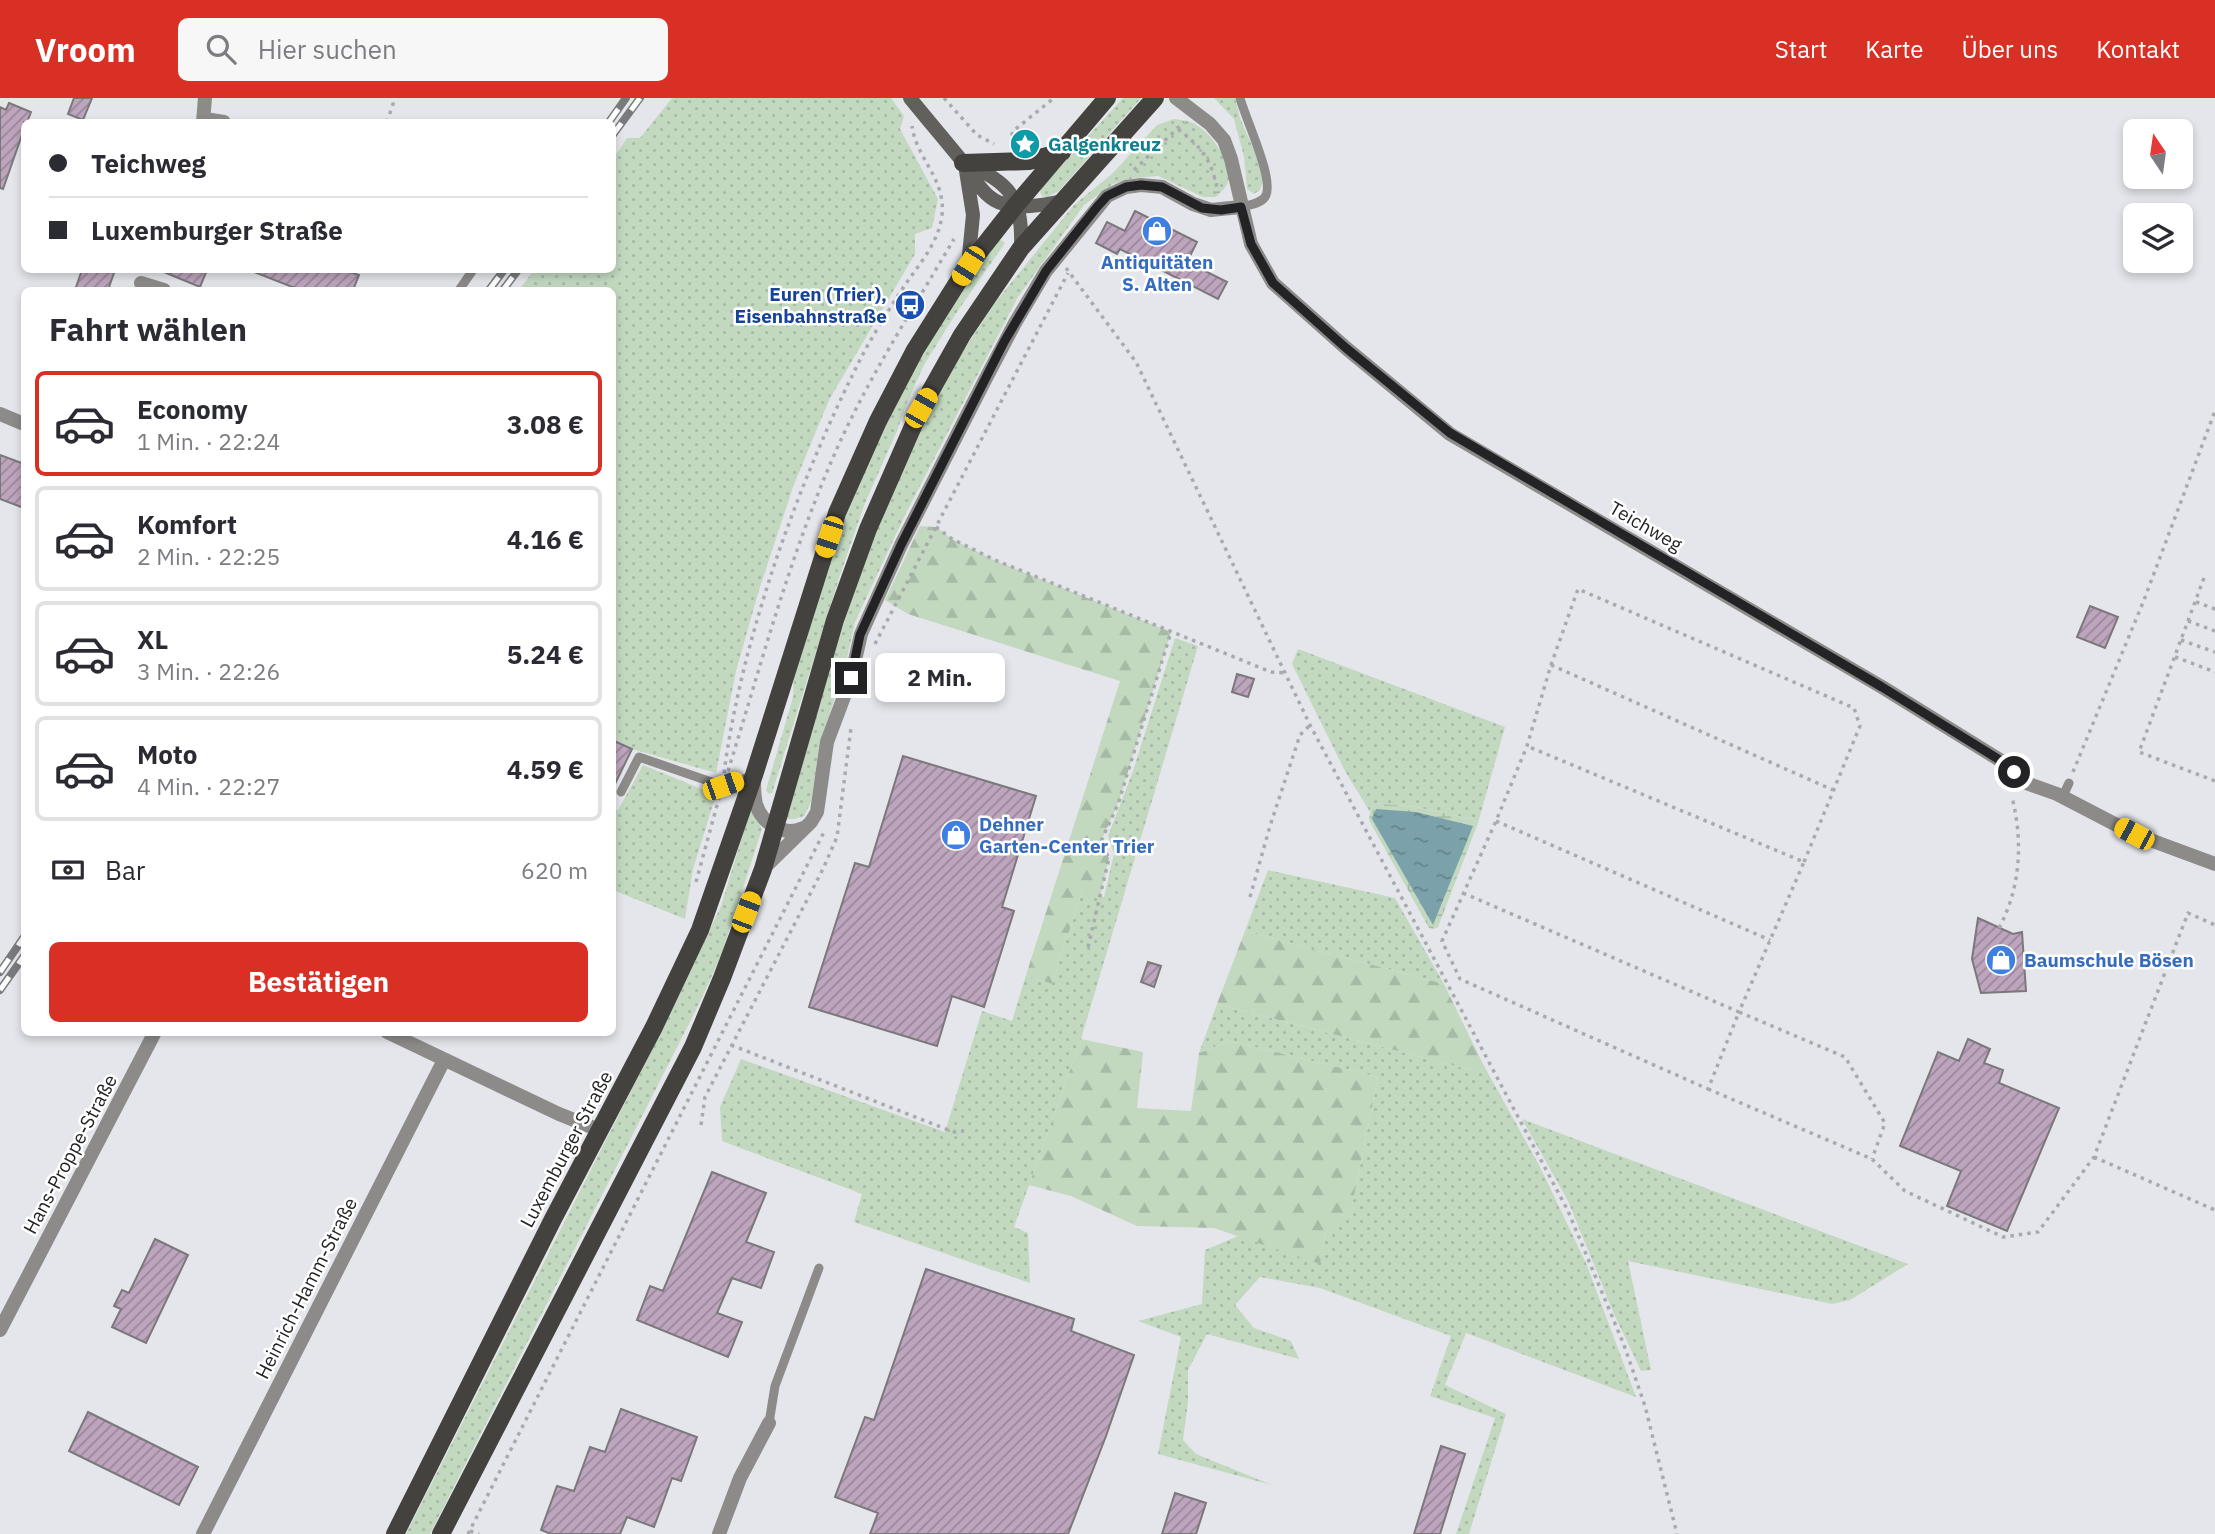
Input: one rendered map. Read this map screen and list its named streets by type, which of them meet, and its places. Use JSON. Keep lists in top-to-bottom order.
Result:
{
  "streets": {
    "main road": ["Luxemburger Straße"],
    "street": ["Teichweg", "Hans-Proppe-Straße", "Heinrich-Hamm-Straße"]
  },
  "places": {
    "place": ["Galgenkreuz"],
    "shop": ["Antiquitäten S. Alten", "Dehner Garten-Center Trier", "Baumschule Bösen"],
    "bus stop": ["Euren (Trier), Eisenbahnstraße"]
  },
  "north": "top",
  "page": {
    "header": "Vroom",
    "search": "Hier suchen",
    "nav": [
      "Start",
      "Karte",
      "Über uns",
      "Kontakt"
    ],
    "banner": ["Teichweg", "Luxemburger Straße"],
    "heading": "Fahrt wählen",
    "list": [
      {
        "name": "Economy",
        "note": "1 Min. · 22:24",
        "value": "3.08 €"
      },
      {
        "name": "Komfort",
        "note": "2 Min. · 22:25",
        "value": "4.16 €"
      },
      {
        "name": "XL",
        "note": "3 Min. · 22:26",
        "value": "5.24 €"
      },
      {
        "name": "Moto",
        "note": "4 Min. · 22:27",
        "value": "4.59 €"
      }
    ],
    "bubble": "2 Min.",
    "pay": ["Bar", "620 m"],
    "buttons": "Bestätigen"
  }
}
